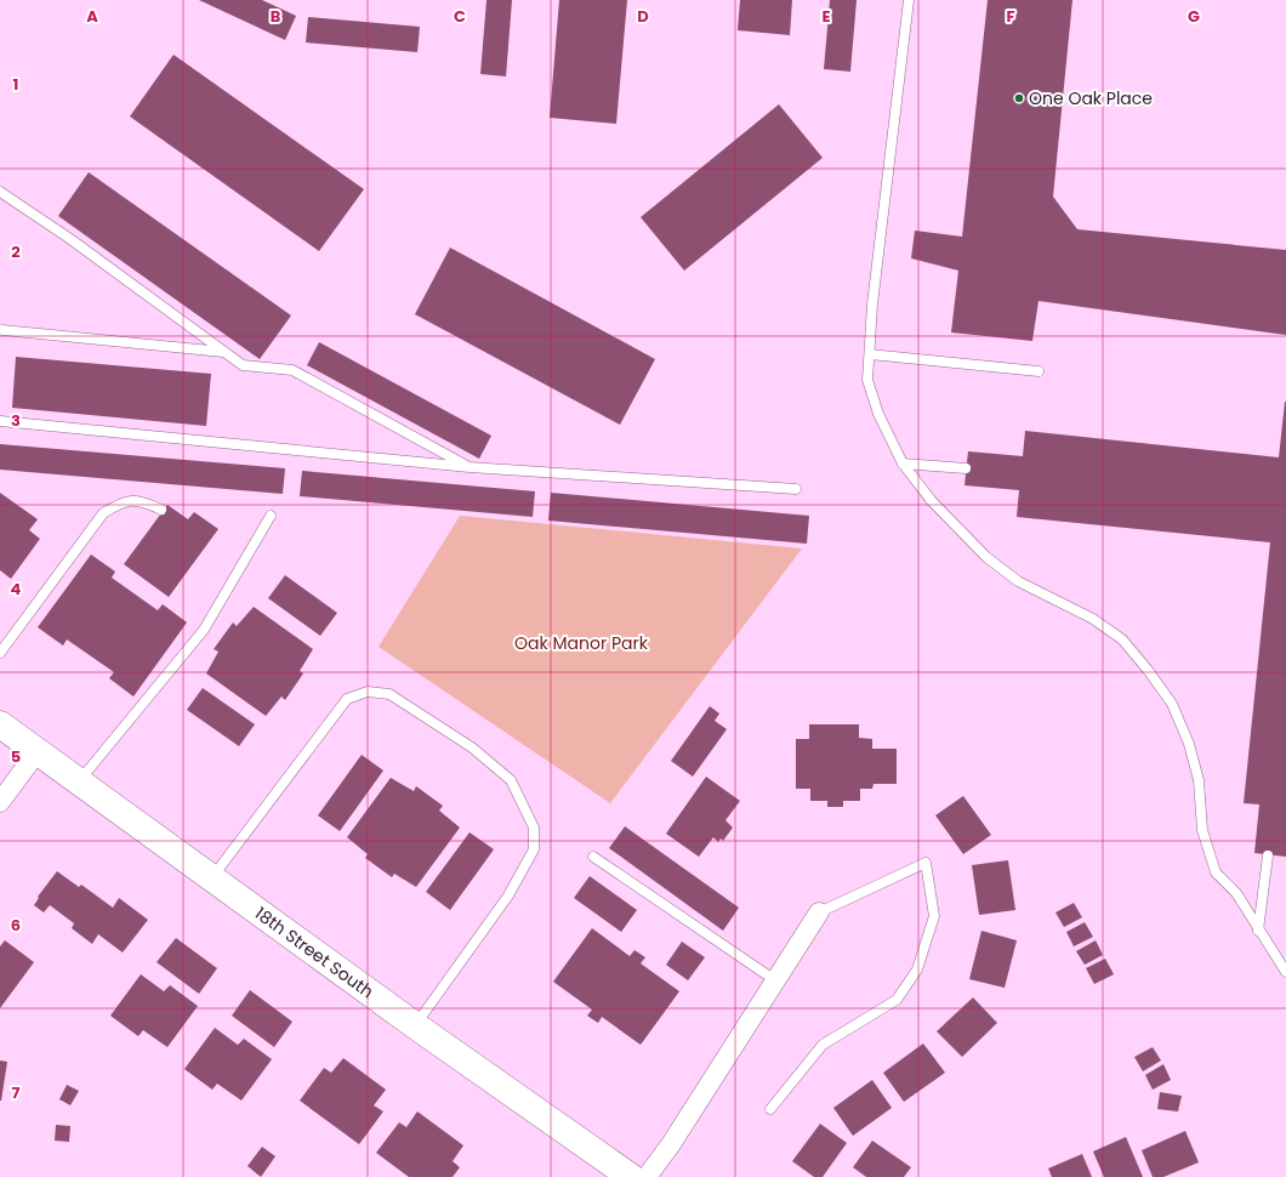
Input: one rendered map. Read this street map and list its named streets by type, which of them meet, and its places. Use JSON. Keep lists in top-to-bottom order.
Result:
{
  "streets": {
    "street": ["18th Street South"]
  },
  "parks": ["Oak Manor Park"],
  "places": ["One Oak Place"],
  "grid": {
    "columns": [
      "A",
      "B",
      "C",
      "D",
      "E",
      "F",
      "G"
    ],
    "rows": [
      "1",
      "2",
      "3",
      "4",
      "5",
      "6",
      "7"
    ]
  }
}
